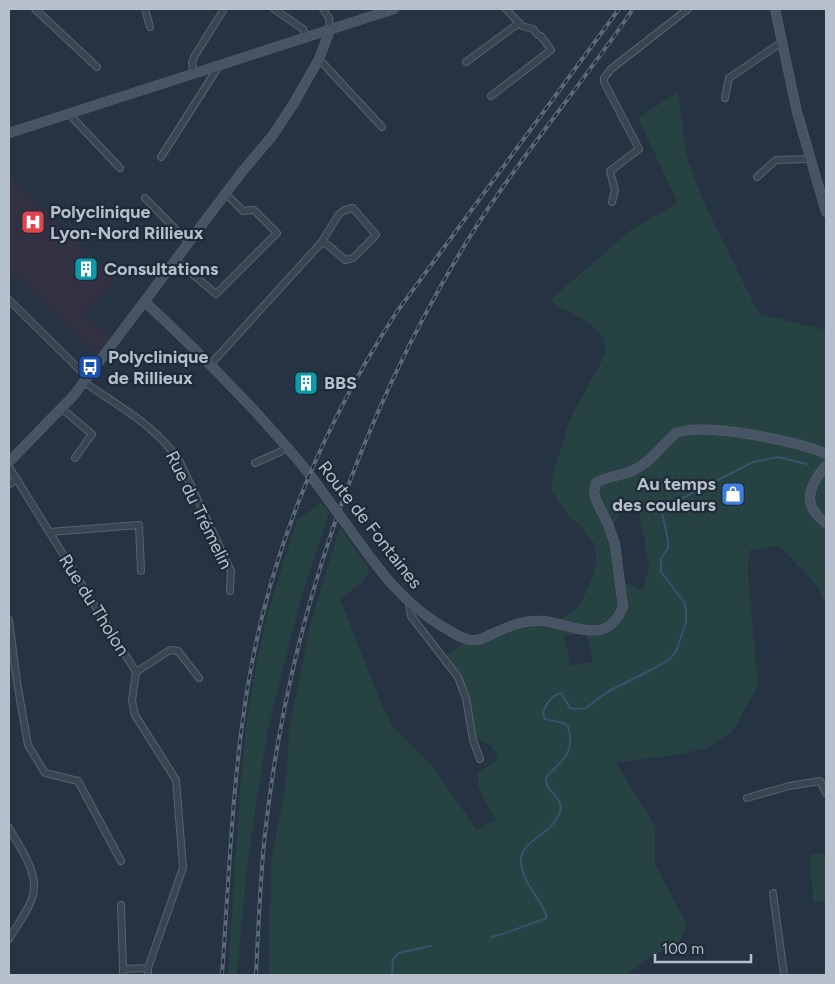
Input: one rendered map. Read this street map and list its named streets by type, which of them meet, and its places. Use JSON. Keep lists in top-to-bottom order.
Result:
{
  "streets": {
    "street": ["Rue du Trémelin", "Route de Fontaines", "Rue du Tholon"]
  },
  "places": {
    "hospital": ["Polyclinique Lyon-Nord Rillieux"],
    "building": ["Consultations", "BBS"],
    "bus stop": ["Polyclinique de Rillieux"],
    "shop": ["Au temps des couleurs"]
  },
  "scale_bar": "100 m"
}
